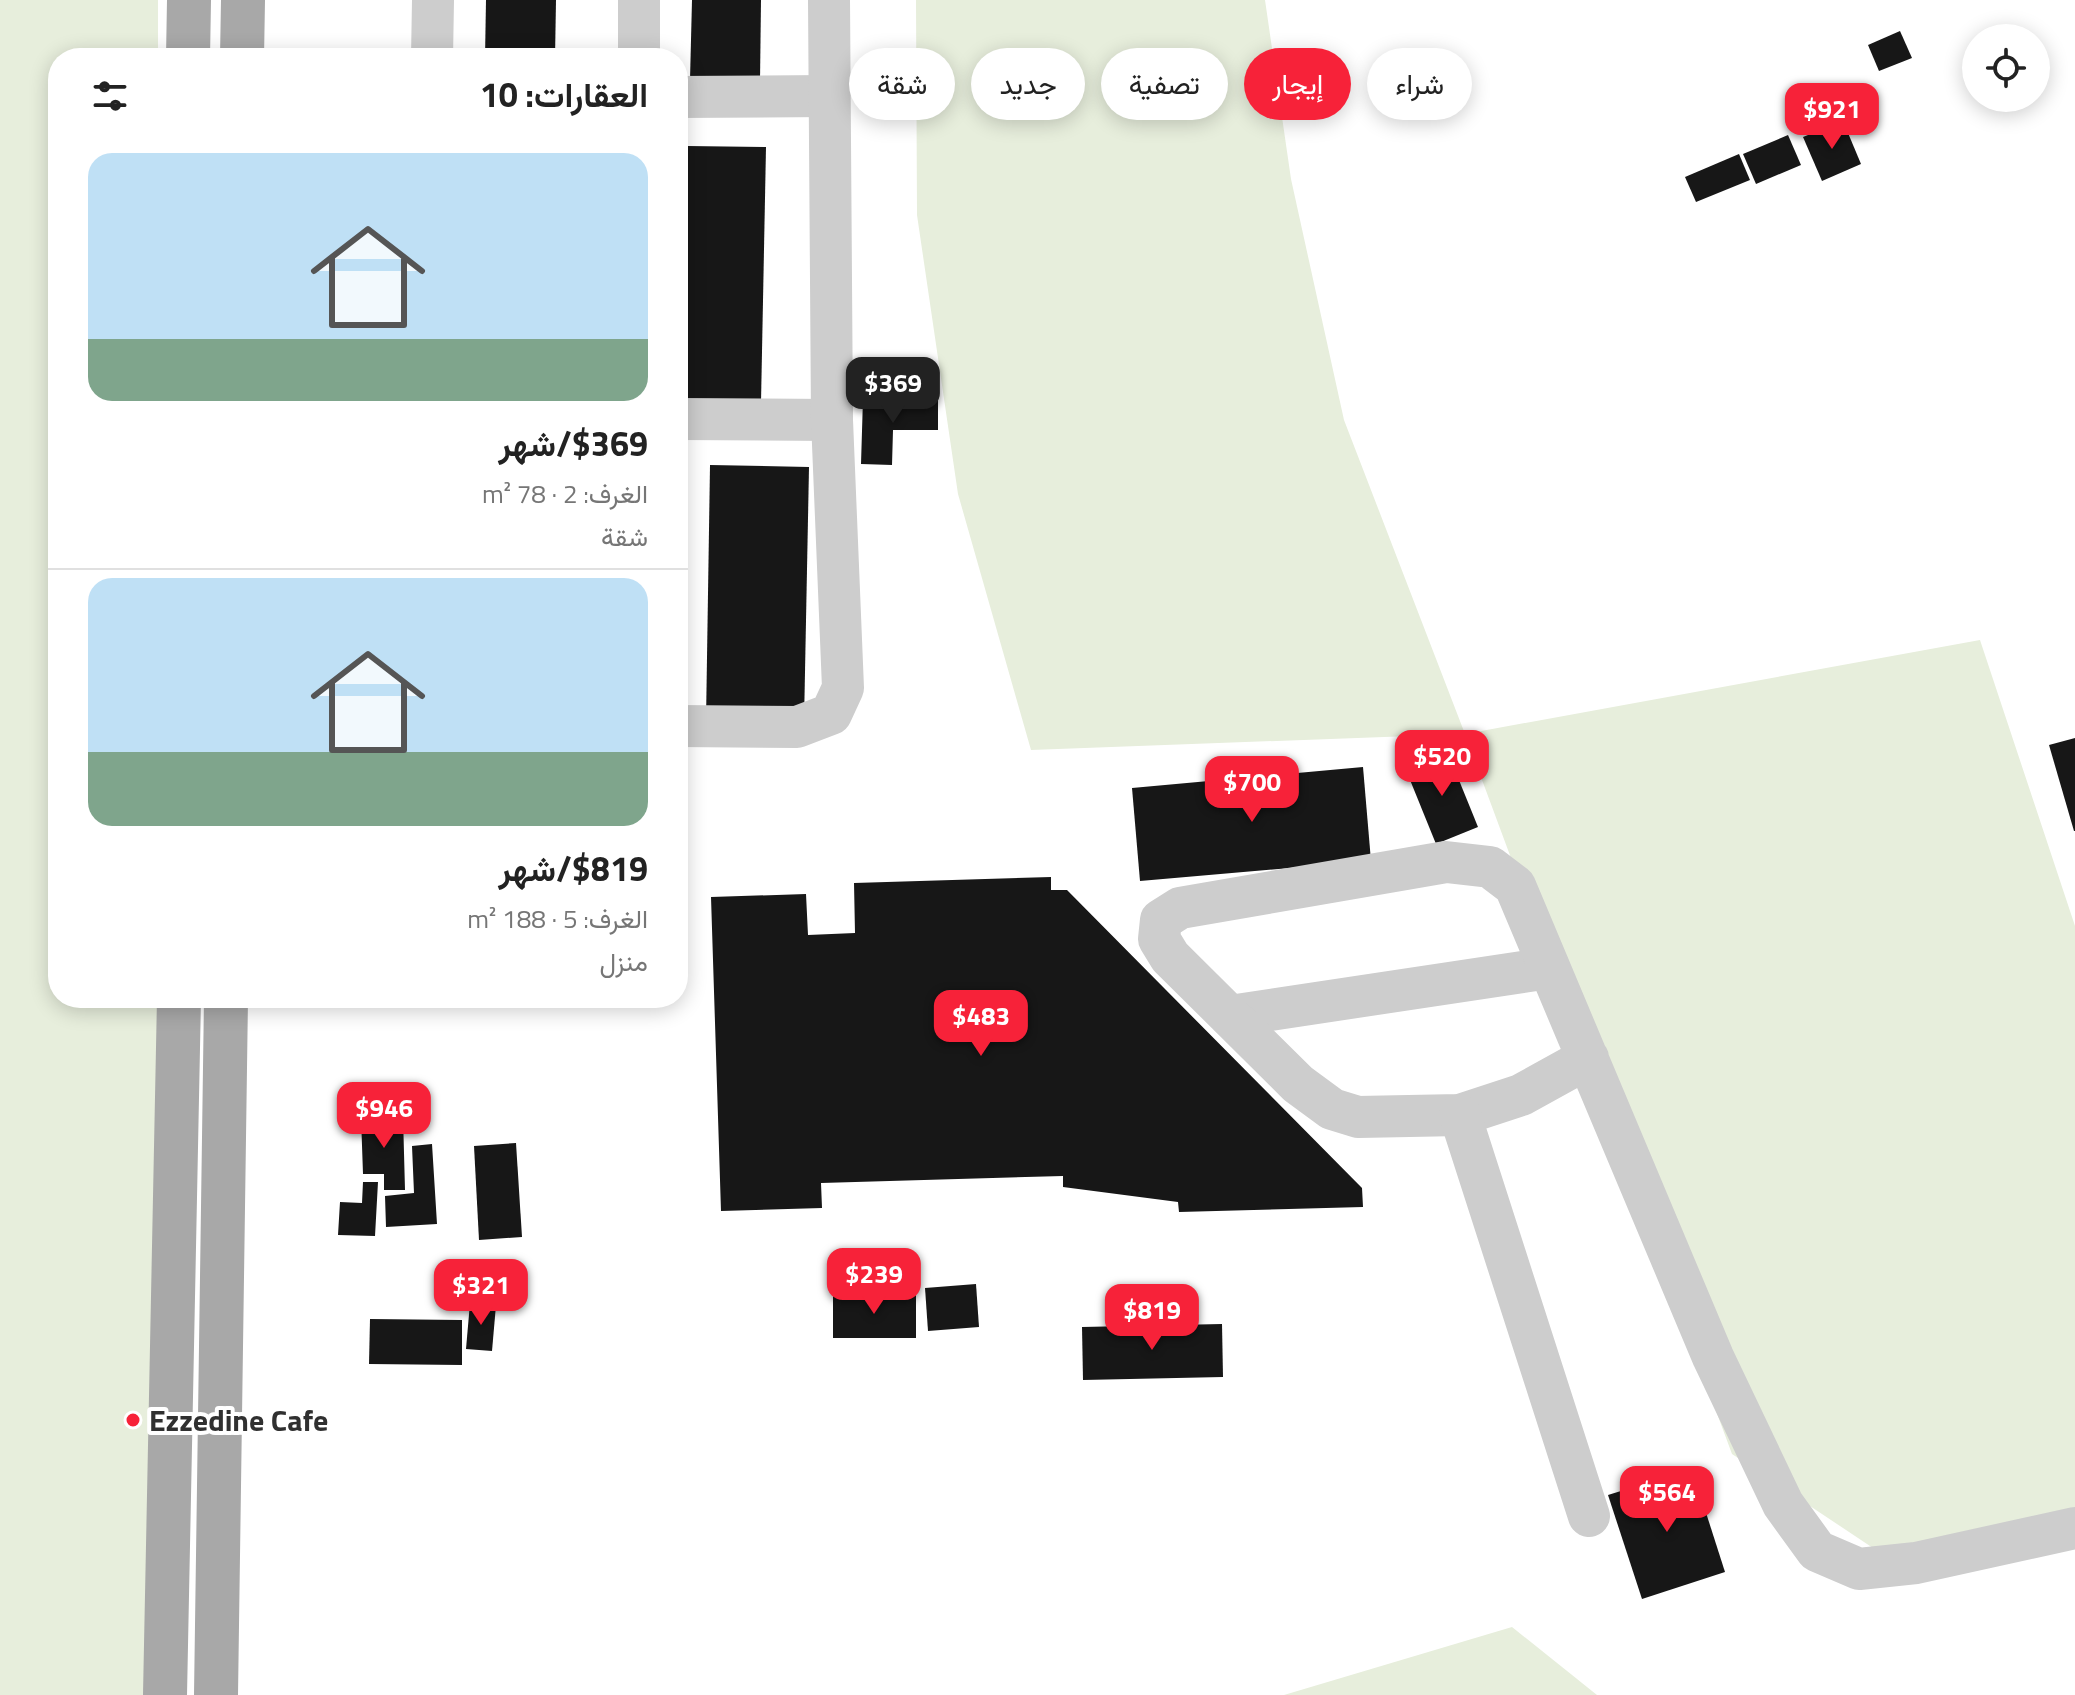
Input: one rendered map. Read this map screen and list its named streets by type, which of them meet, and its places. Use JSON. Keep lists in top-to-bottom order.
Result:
{
  "places": ["Ezzedine Cafe"],
  "page": {
    "chip": [
      "شراء",
      "إيجار",
      "تصفية",
      "جديد",
      "شقة"
    ],
    "heading": "العقارات: 10",
    "price": [
      "$921",
      "$369",
      "$520",
      "$700",
      "$483",
      "$946",
      "$239",
      "$321",
      "$819",
      "$564"
    ],
    "list": [
      {
        "name": "$369/شهر",
        "note": "الغرف: 2 · 78 m² · شقة"
      },
      {
        "name": "$819/شهر",
        "note": "الغرف: 5 · 188 m² · منزل"
      }
    ]
  }
}
